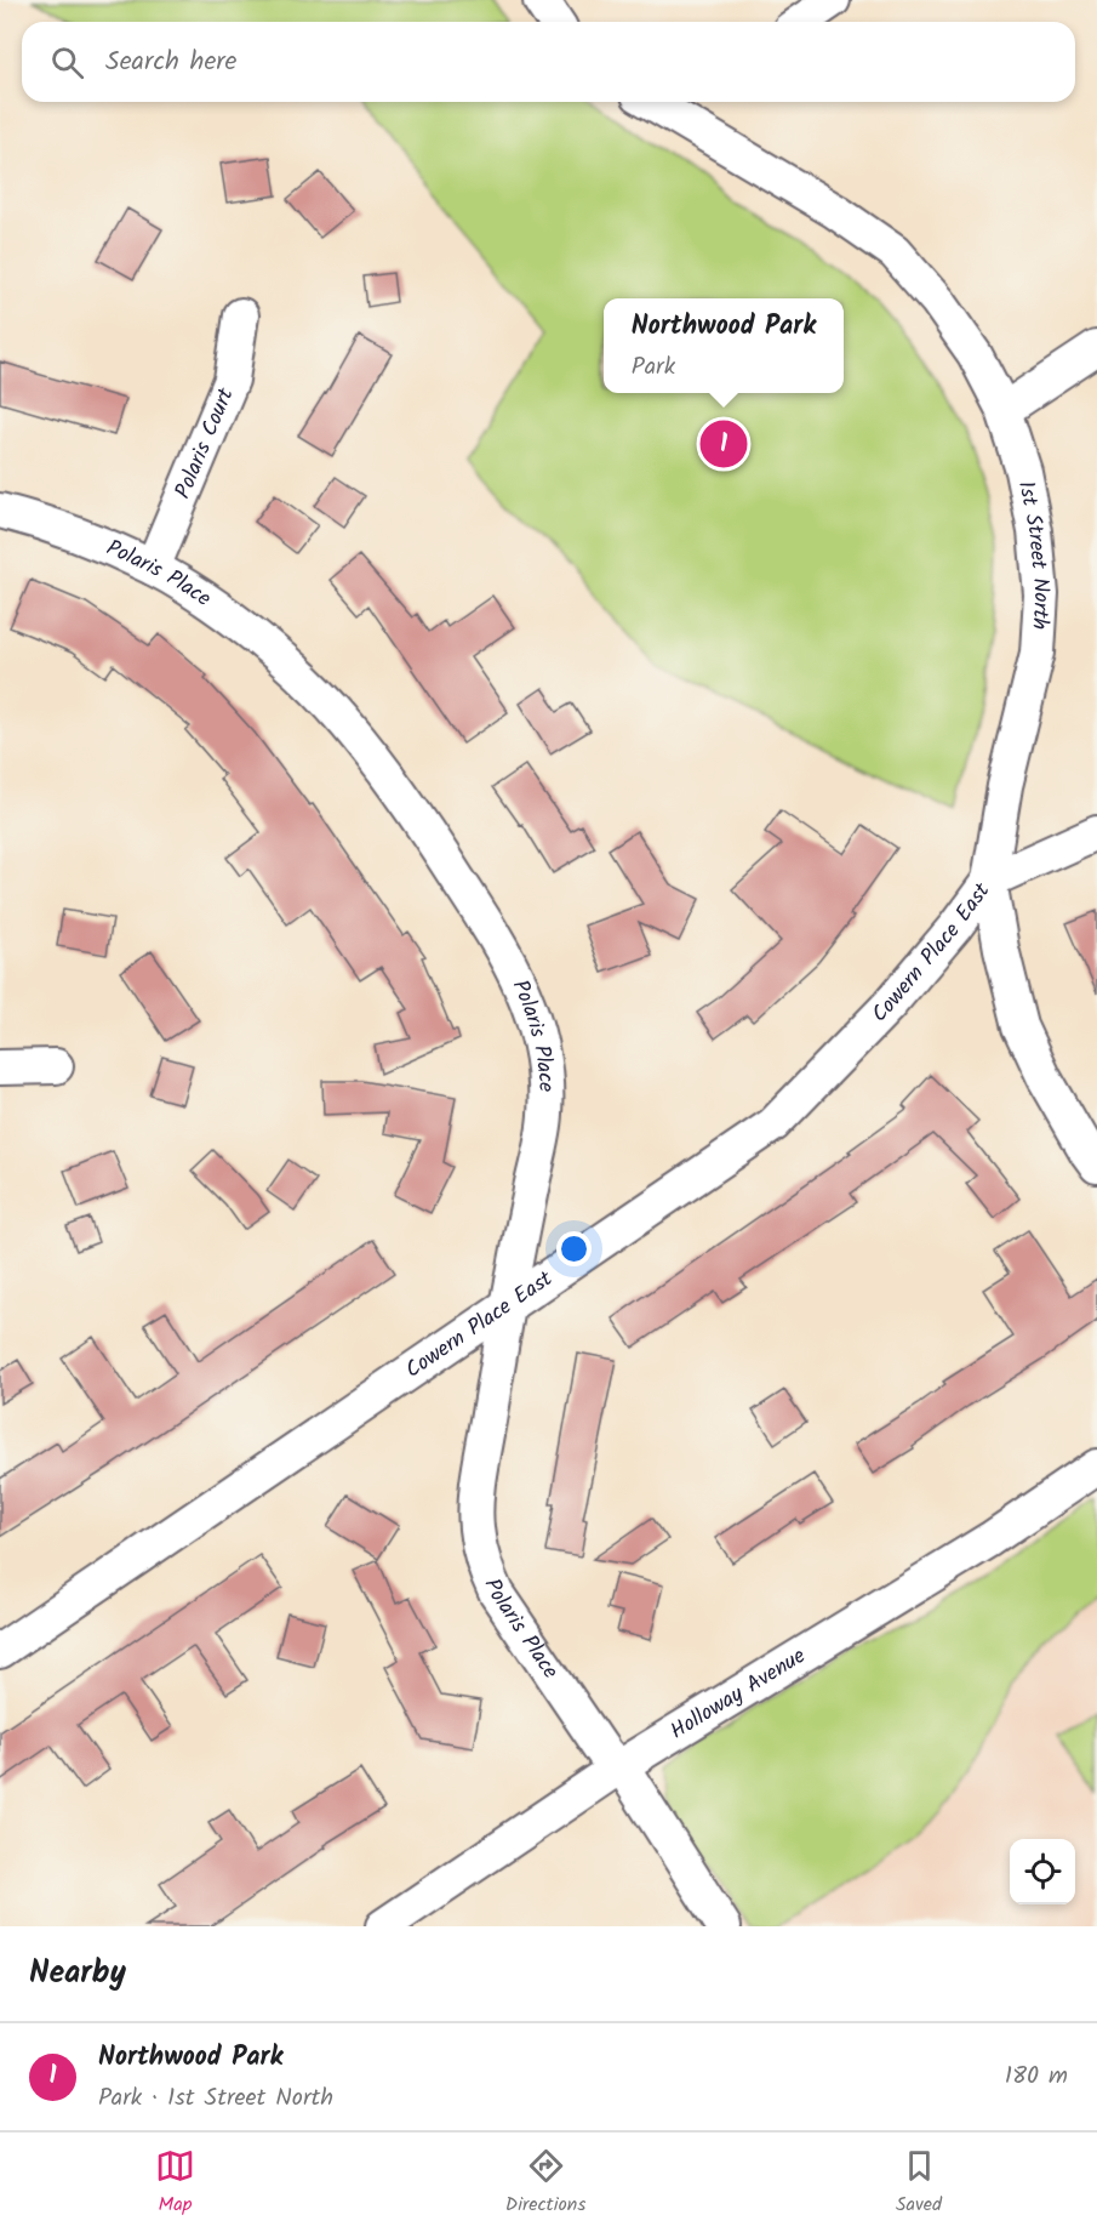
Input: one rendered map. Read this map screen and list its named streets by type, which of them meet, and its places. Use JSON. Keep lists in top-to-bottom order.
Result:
{
  "streets": {
    "street": [
      "Polaris Court",
      "1st Street North",
      "Polaris Place",
      "Cowern Place East",
      "Holloway Avenue"
    ]
  },
  "crossings": [
    ["Polaris Court", "Polaris Place"],
    ["1st Street North", "Cowern Place East"],
    ["Polaris Place", "Cowern Place East"],
    ["Polaris Place", "Holloway Avenue"]
  ],
  "page": {
    "search": "Search here",
    "popup": ["Northwood Park", "Park"],
    "pins": "1",
    "heading": "Nearby",
    "list": [
      {
        "mark": "1",
        "name": "Northwood Park",
        "note": "Park · 1st Street North",
        "value": "180 m"
      }
    ],
    "nav": ["Map", "Directions", "Saved"]
  }
}
